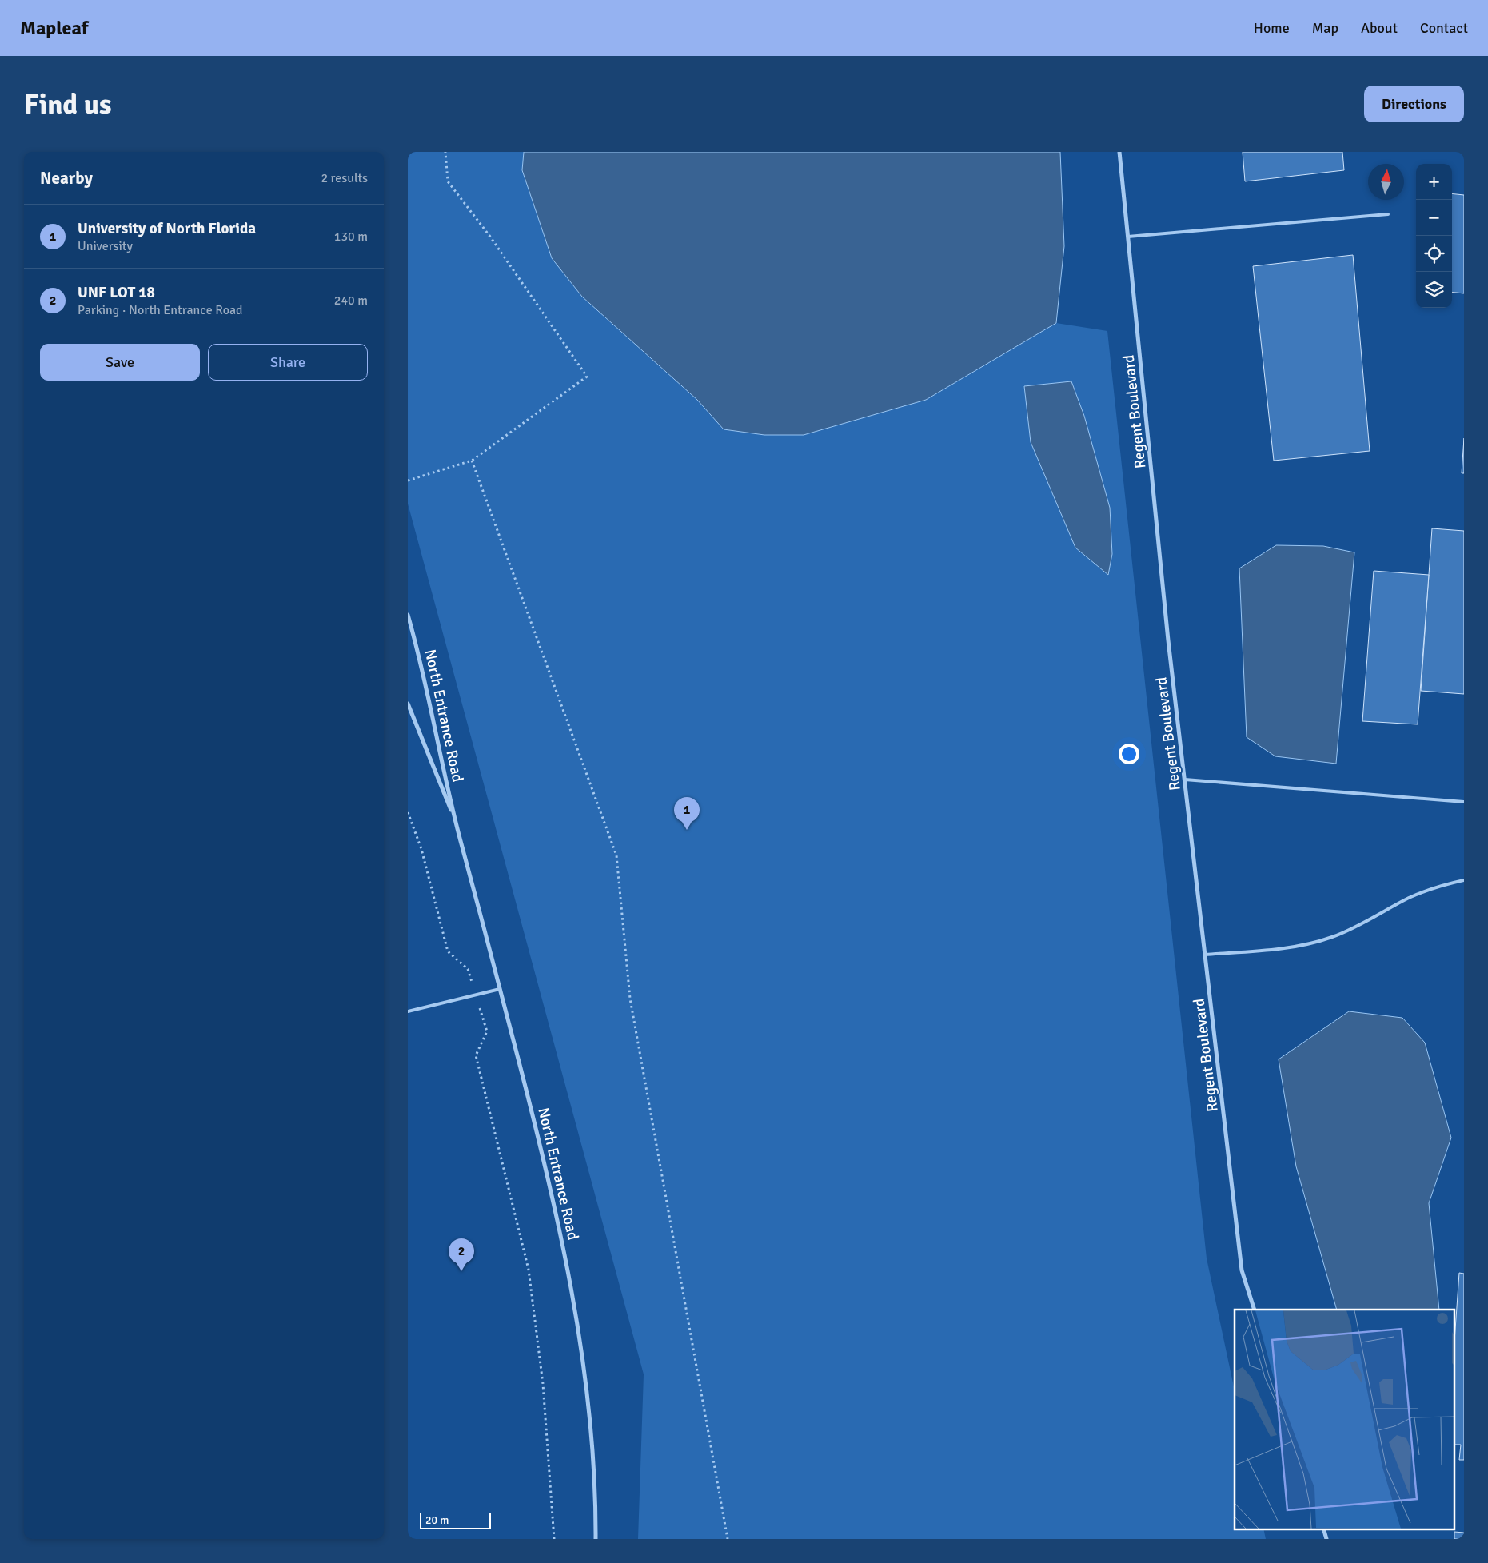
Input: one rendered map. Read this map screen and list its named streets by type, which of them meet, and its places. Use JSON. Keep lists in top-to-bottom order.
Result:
{
  "streets": {
    "street": ["Regent Boulevard", "North Entrance Road"]
  },
  "scale_bar": "20 m",
  "north": "top",
  "page": {
    "header": "Mapleaf",
    "nav": [
      "Home",
      "Map",
      "About",
      "Contact"
    ],
    "buttons": [
      "Directions",
      ["Save", "Share"]
    ],
    "title": "Find us",
    "heading": ["Nearby", "2 results"],
    "map_buttons": ["+", "−"],
    "list": [
      {
        "mark": "1",
        "name": "University of North Florida",
        "note": "University",
        "value": "130 m"
      },
      {
        "mark": "2",
        "name": "UNF LOT 18",
        "note": "Parking · North Entrance Road",
        "value": "240 m"
      }
    ],
    "pins": ["1", "2"],
    "scale": "20 m"
  }
}
